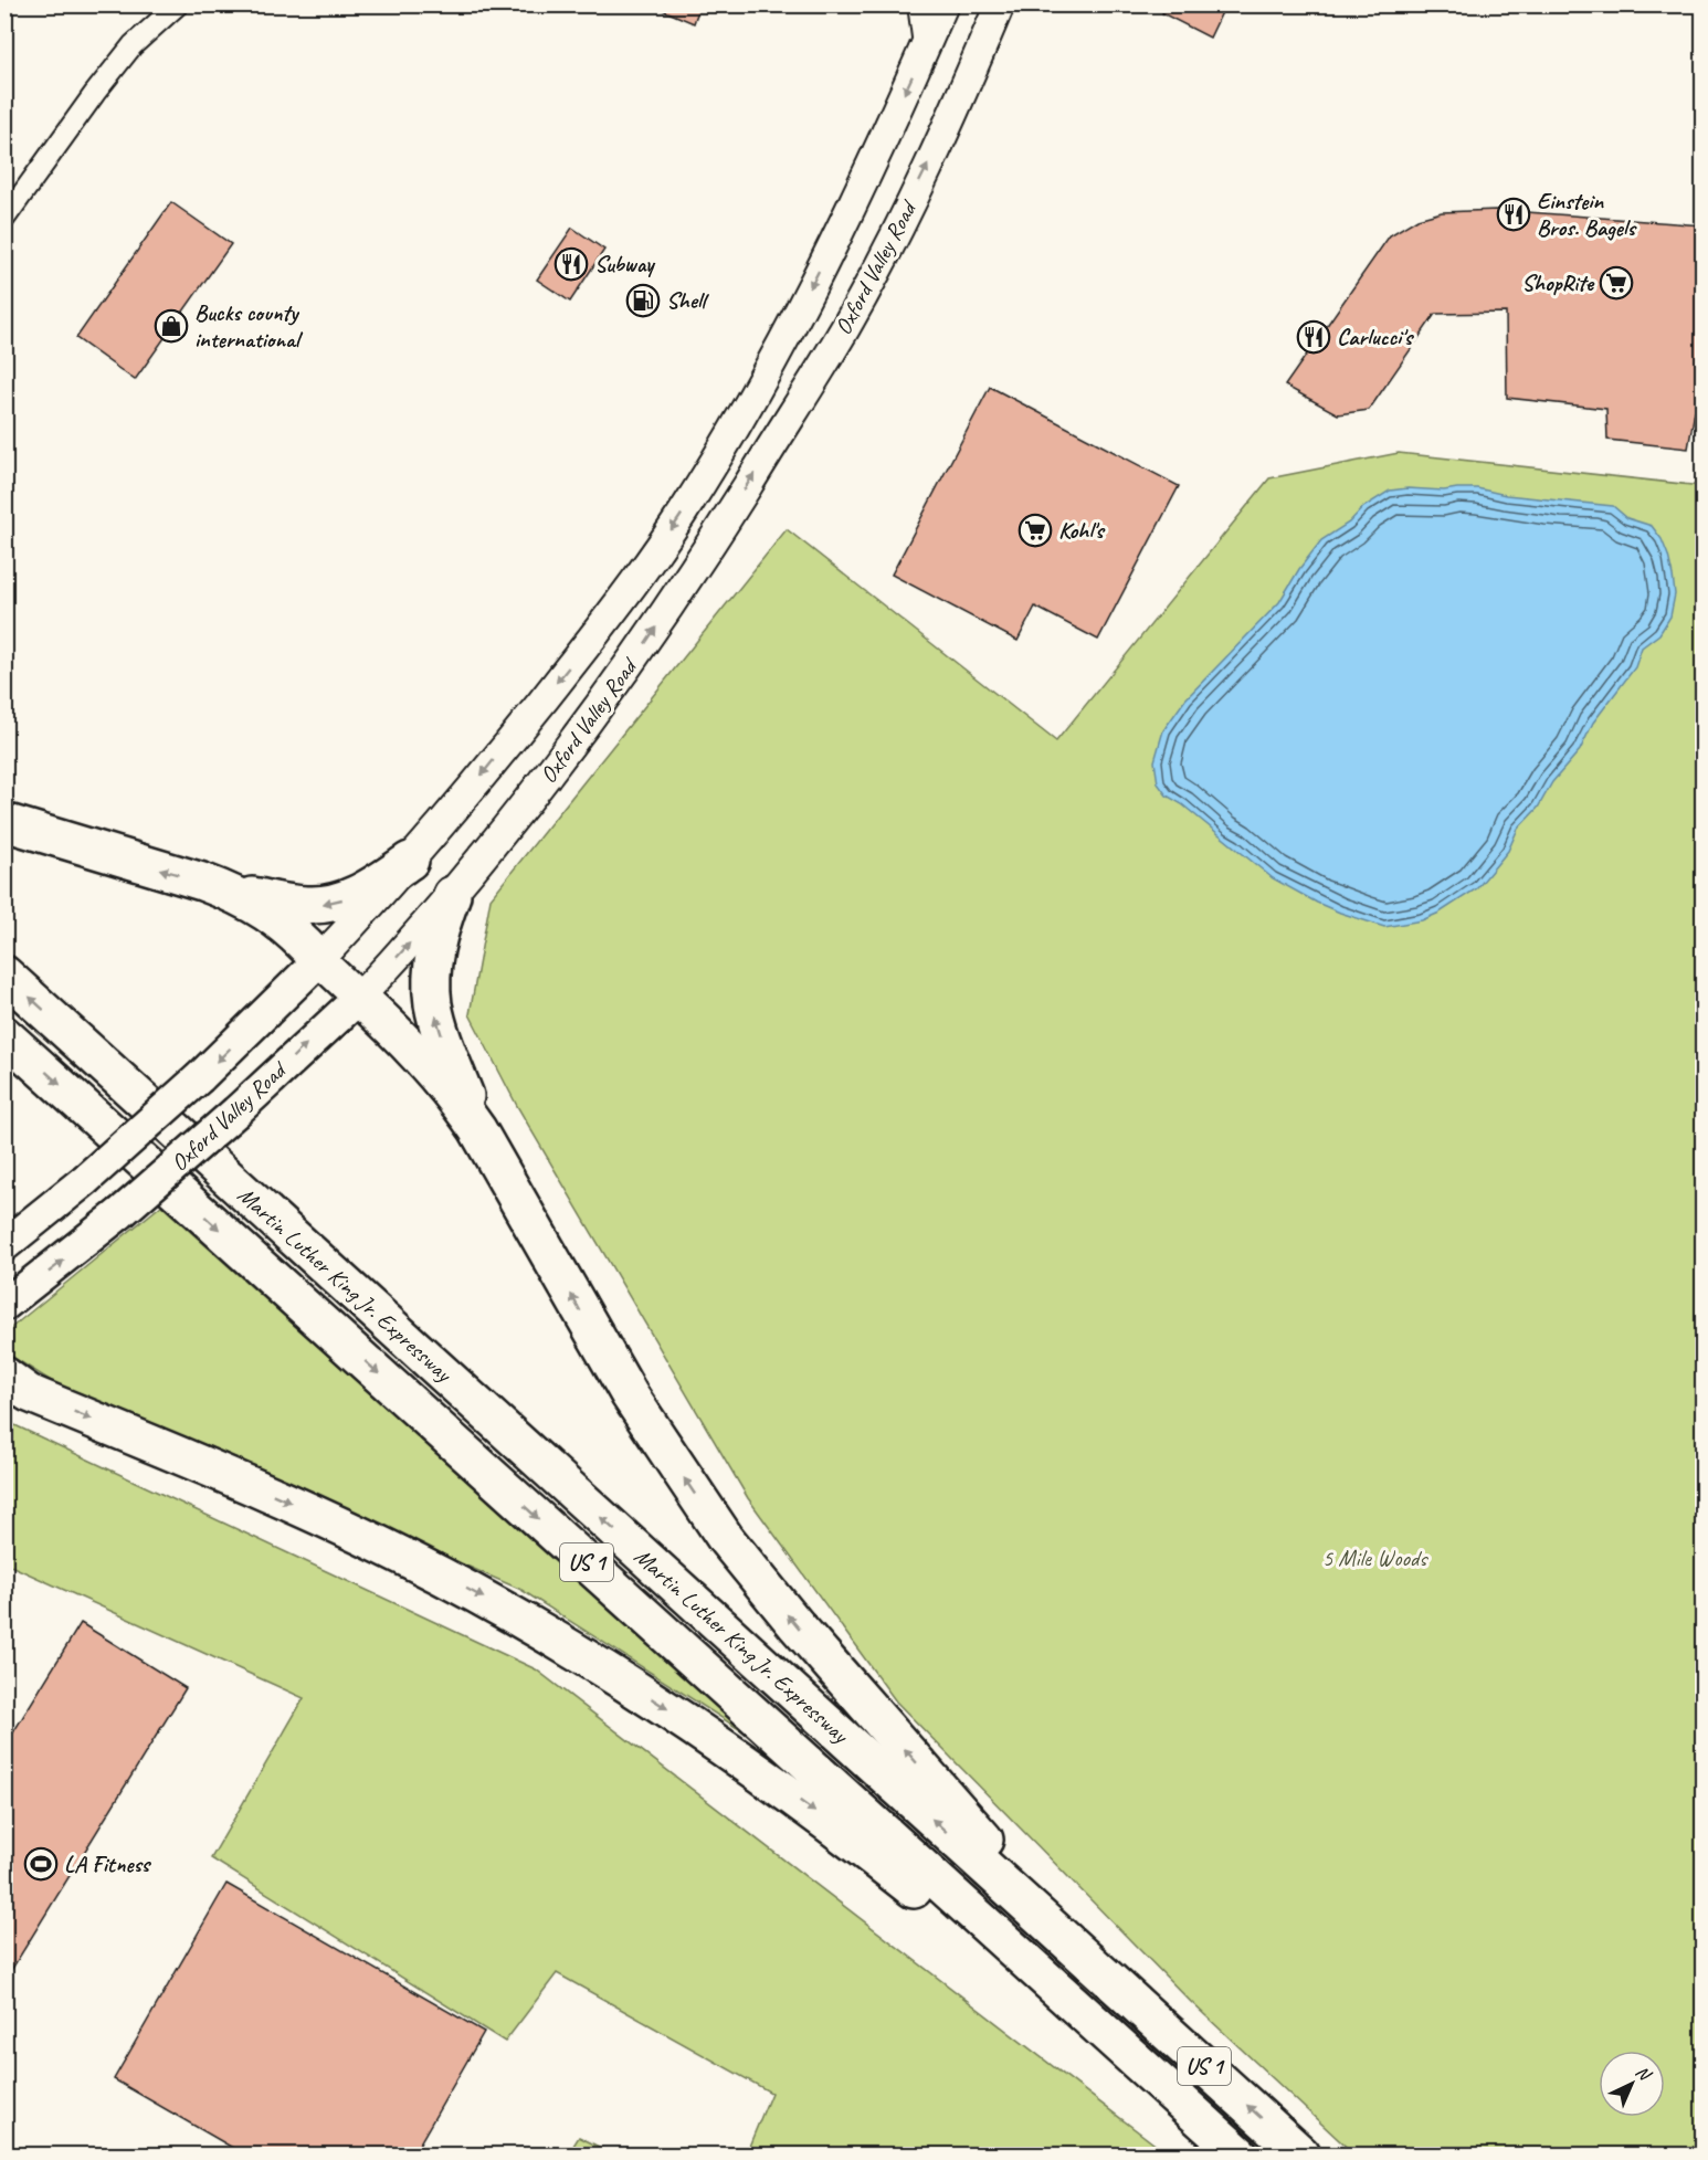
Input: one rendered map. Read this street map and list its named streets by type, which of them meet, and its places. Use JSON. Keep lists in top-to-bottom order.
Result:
{
  "streets": {
    "highway": ["Martin Luther King Jr. Expressway", "US 1"],
    "main road": ["Oxford Valley Road"]
  },
  "parks": ["5 Mile Woods"],
  "places": {
    "restaurant": ["Einstein Bros. Bagels", "Subway", "Carlucci's"],
    "supermarket": ["ShopRite", "Kohl's"],
    "fuel station": ["Shell"],
    "shop": ["Bucks county international"],
    "sports": ["LA Fitness"]
  },
  "north": "top right"
}
